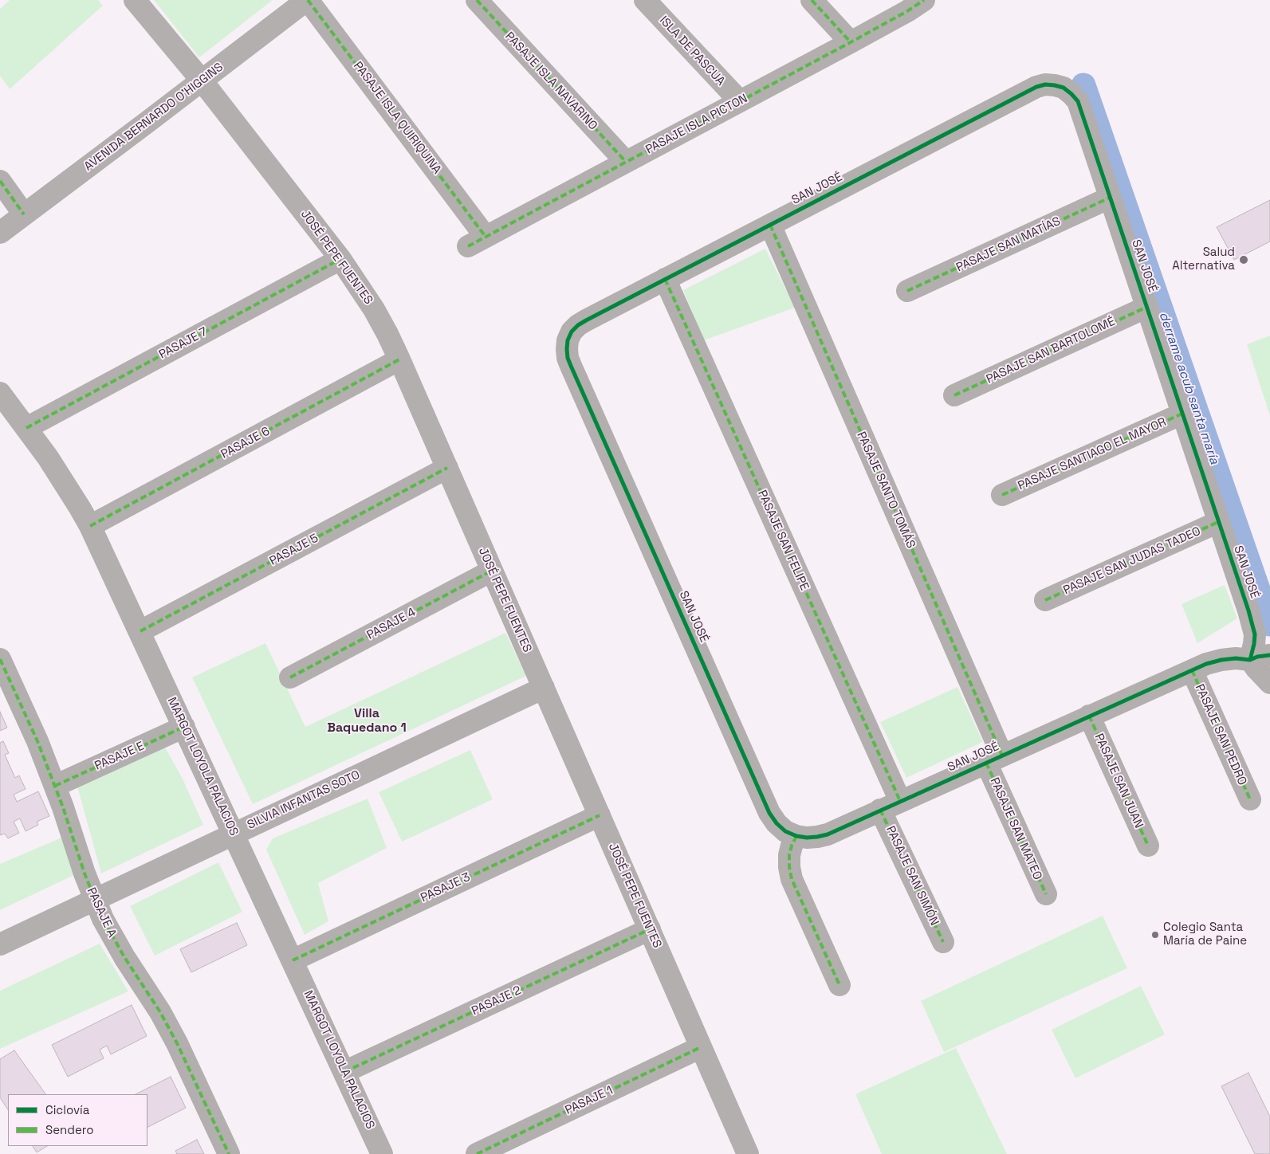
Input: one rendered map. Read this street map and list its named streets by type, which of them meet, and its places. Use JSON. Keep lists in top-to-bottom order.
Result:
{
  "streets": {
    "street": [
      "ISLA DE PASCUA",
      "PASAJE ISLA NAVARINO",
      "AVENIDA BERNARDO O'HIGGINS",
      "PASAJE ISLA QUIRIQUINA",
      "PASAJE ISLA PICTON",
      "SAN JOSÉ",
      "PASAJE SAN MATÍAS",
      "JOSÉ PEPE FUENTES",
      "PASAJE 7",
      "PASAJE SAN BARTOLOMÉ",
      "PASAJE 6",
      "PASAJE SANTIAGO EL MAYOR",
      "PASAJE SANTO TOMÁS",
      "PASAJE SAN FELIPE",
      "PASAJE 5",
      "PASAJE SAN JUDAS TADEO",
      "PASAJE 4",
      "PASAJE SAN PEDRO",
      "PASAJE E",
      "MARGOT LOYOLA PALACIOS",
      "PASAJE SAN JUAN",
      "SILVIA INFANTAS SOTO",
      "PASAJE SAN MATEO",
      "PASAJE SAN SIMÓN",
      "PASAJE 3",
      "PASAJE A",
      "PASAJE 2",
      "PASAJE 1"
    ]
  },
  "crossings": [
    ["ISLA DE PASCUA", "PASAJE ISLA PICTON"],
    ["PASAJE ISLA NAVARINO", "PASAJE ISLA PICTON"],
    ["AVENIDA BERNARDO O'HIGGINS", "PASAJE ISLA QUIRIQUINA"],
    ["AVENIDA BERNARDO O'HIGGINS", "JOSÉ PEPE FUENTES"],
    ["PASAJE ISLA QUIRIQUINA", "PASAJE ISLA PICTON"],
    ["SAN JOSÉ", "PASAJE SAN MATÍAS"],
    ["SAN JOSÉ", "PASAJE SAN BARTOLOMÉ"],
    ["SAN JOSÉ", "PASAJE SANTIAGO EL MAYOR"],
    ["SAN JOSÉ", "PASAJE SANTO TOMÁS"],
    ["SAN JOSÉ", "PASAJE SAN FELIPE"],
    ["SAN JOSÉ", "PASAJE SAN JUDAS TADEO"],
    ["SAN JOSÉ", "PASAJE SAN PEDRO"],
    ["SAN JOSÉ", "PASAJE SAN JUAN"],
    ["SAN JOSÉ", "PASAJE SAN MATEO"],
    ["SAN JOSÉ", "PASAJE SAN SIMÓN"],
    ["JOSÉ PEPE FUENTES", "PASAJE 7"],
    ["JOSÉ PEPE FUENTES", "PASAJE 6"],
    ["JOSÉ PEPE FUENTES", "PASAJE 5"],
    ["JOSÉ PEPE FUENTES", "PASAJE 4"],
    ["JOSÉ PEPE FUENTES", "SILVIA INFANTAS SOTO"],
    ["JOSÉ PEPE FUENTES", "PASAJE 3"],
    ["JOSÉ PEPE FUENTES", "PASAJE 2"],
    ["JOSÉ PEPE FUENTES", "PASAJE 1"],
    ["PASAJE 7", "MARGOT LOYOLA PALACIOS"],
    ["PASAJE 6", "MARGOT LOYOLA PALACIOS"],
    ["PASAJE SANTO TOMÁS", "PASAJE SAN MATEO"],
    ["PASAJE 5", "MARGOT LOYOLA PALACIOS"],
    ["PASAJE E", "MARGOT LOYOLA PALACIOS"],
    ["PASAJE E", "PASAJE A"],
    ["MARGOT LOYOLA PALACIOS", "SILVIA INFANTAS SOTO"],
    ["MARGOT LOYOLA PALACIOS", "PASAJE 3"],
    ["MARGOT LOYOLA PALACIOS", "PASAJE 2"],
    ["SILVIA INFANTAS SOTO", "PASAJE A"]
  ],
  "districts": ["Villa Baquedano 1"],
  "water": ["derrame acub santa maría"],
  "places": ["Salud Alternativa", "Colegio Santa María de Paine"],
  "legend": ["Ciclovía", "Sendero"]
}
